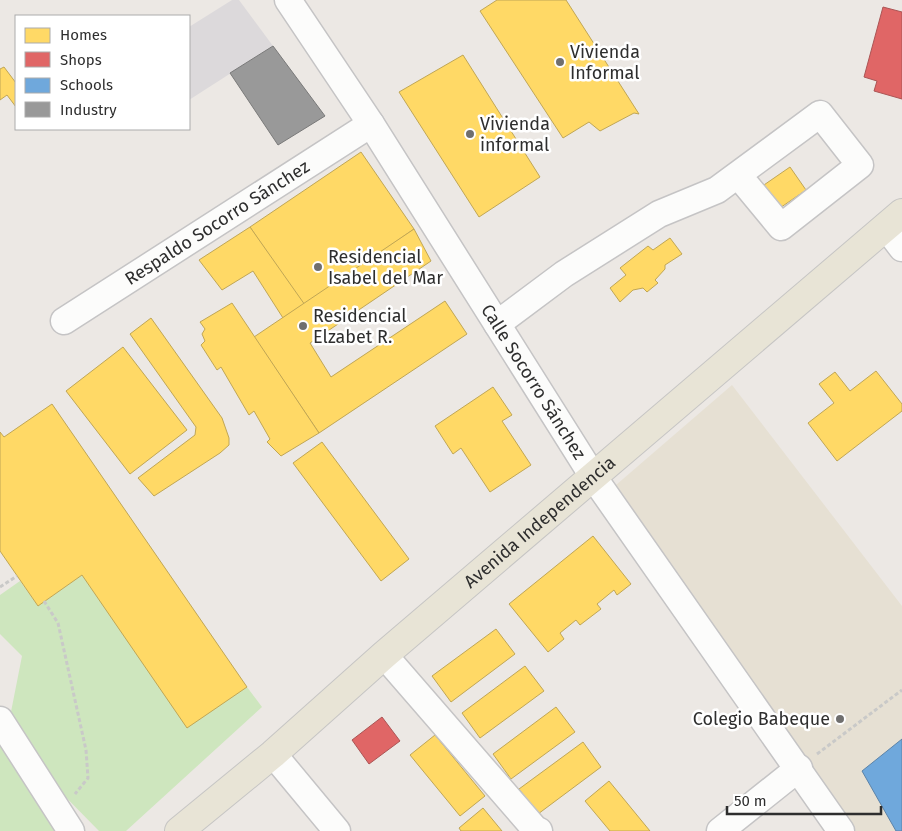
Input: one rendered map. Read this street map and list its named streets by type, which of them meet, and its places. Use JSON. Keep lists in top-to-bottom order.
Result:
{
  "streets": {
    "main road": ["Avenida Independencia"],
    "street": ["Respaldo Socorro Sánchez", "Calle Socorro Sánchez"]
  },
  "crossings": [
    ["Respaldo Socorro Sánchez", "Calle Socorro Sánchez"],
    ["Calle Socorro Sánchez", "Avenida Independencia"]
  ],
  "places": [
    "Vivienda Informal",
    "Vivienda informal",
    "Residencial Isabel del Mar",
    "Residencial Elzabet R.",
    "Colegio Babeque"
  ],
  "legend": [
    "Homes",
    "Shops",
    "Schools",
    "Industry"
  ],
  "scale_bar": "50 m"
}
